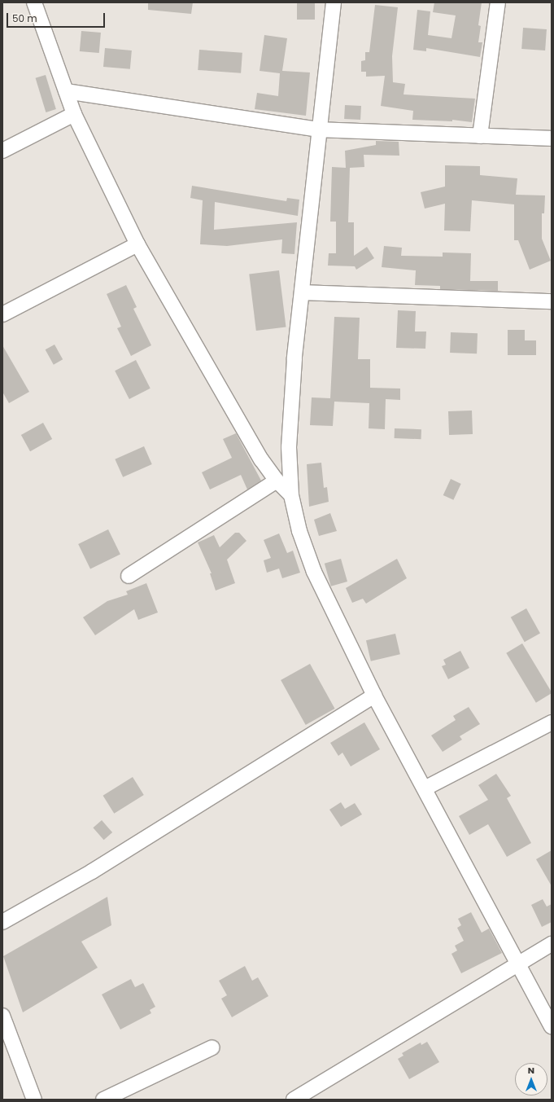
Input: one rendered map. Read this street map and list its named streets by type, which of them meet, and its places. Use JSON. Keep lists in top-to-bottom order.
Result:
{
  "scale_bar": "50 m",
  "north": "top"
}
